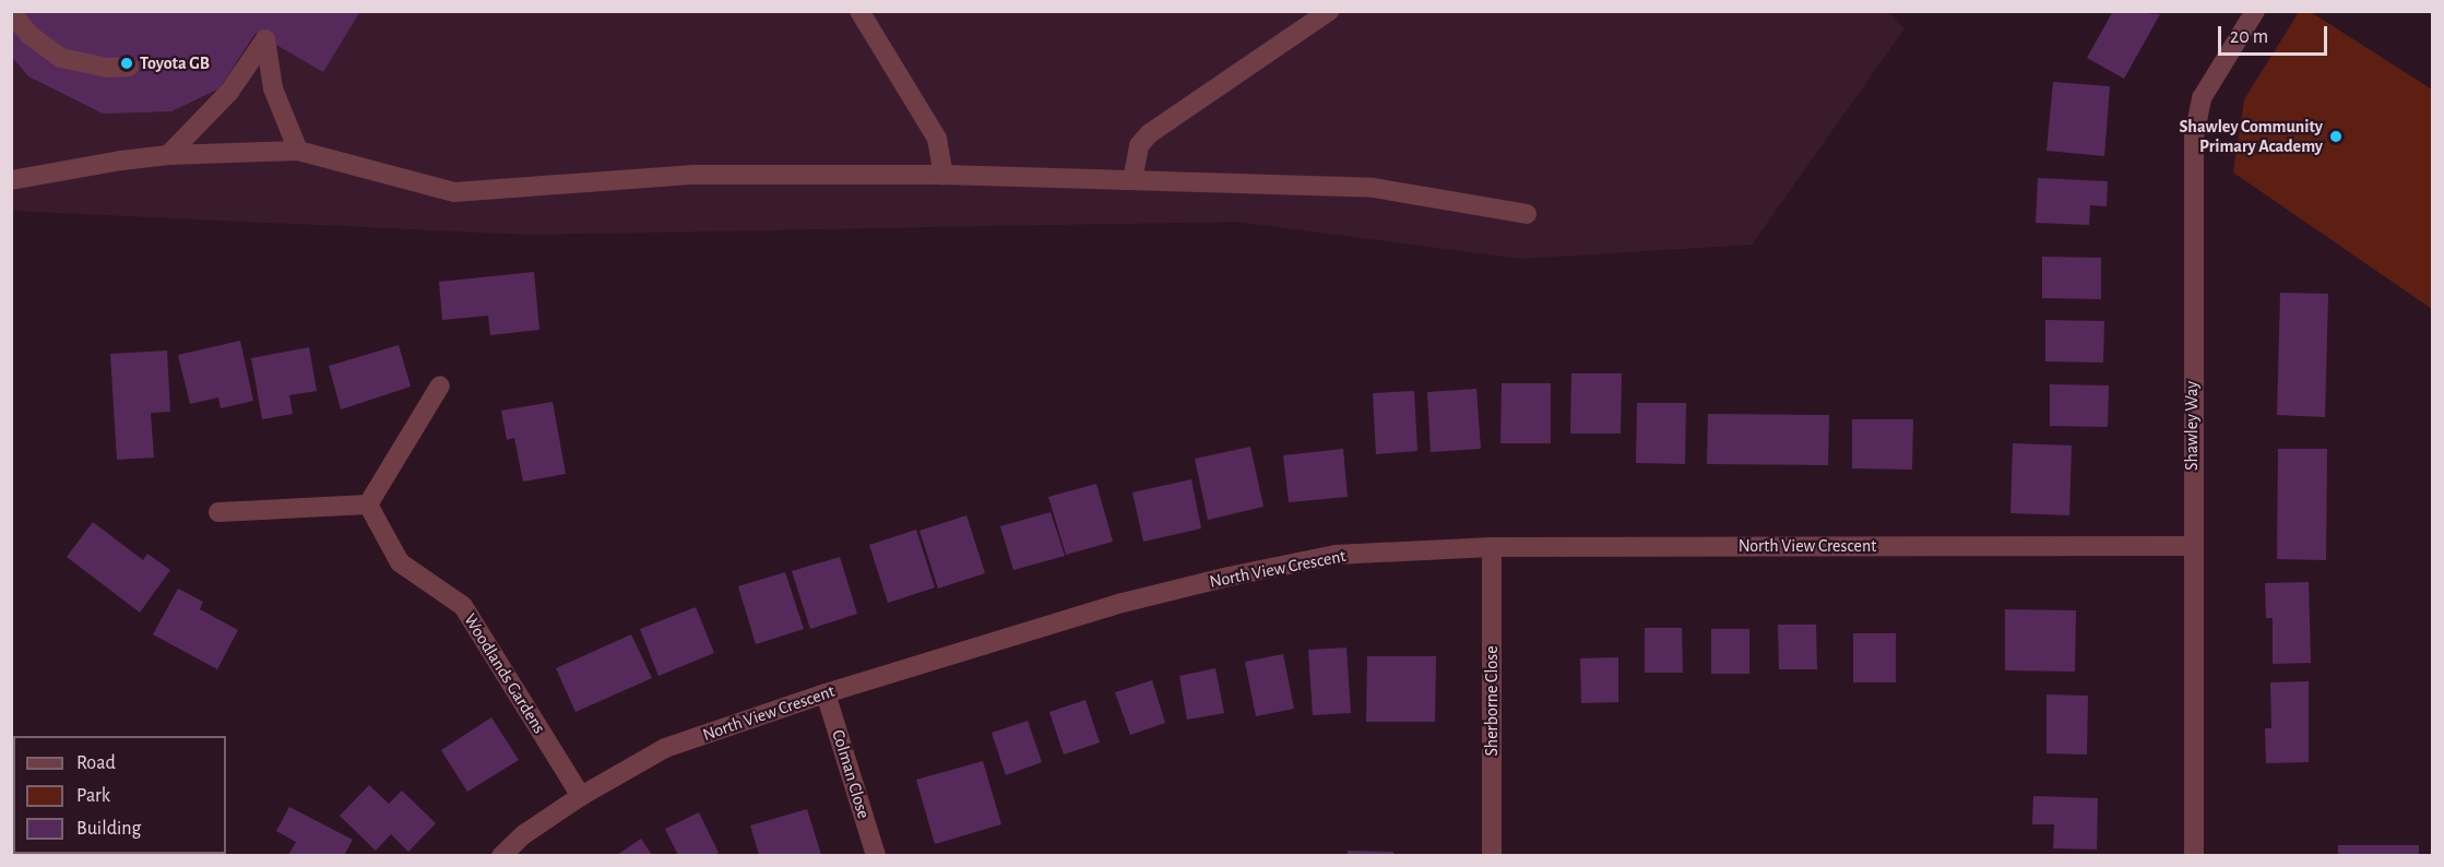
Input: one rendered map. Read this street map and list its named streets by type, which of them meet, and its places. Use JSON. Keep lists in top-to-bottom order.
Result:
{
  "streets": {
    "street": [
      "Shawley Way",
      "North View Crescent",
      "Woodlands Gardens",
      "Sherborne Close",
      "Colman Close"
    ]
  },
  "crossings": [
    ["Shawley Way", "North View Crescent"],
    ["North View Crescent", "Woodlands Gardens"],
    ["North View Crescent", "Sherborne Close"],
    ["North View Crescent", "Colman Close"]
  ],
  "places": ["Toyota GB", "Shawley Community Primary Academy"],
  "legend": ["Road", "Park", "Building"],
  "scale_bar": "20 m"
}
